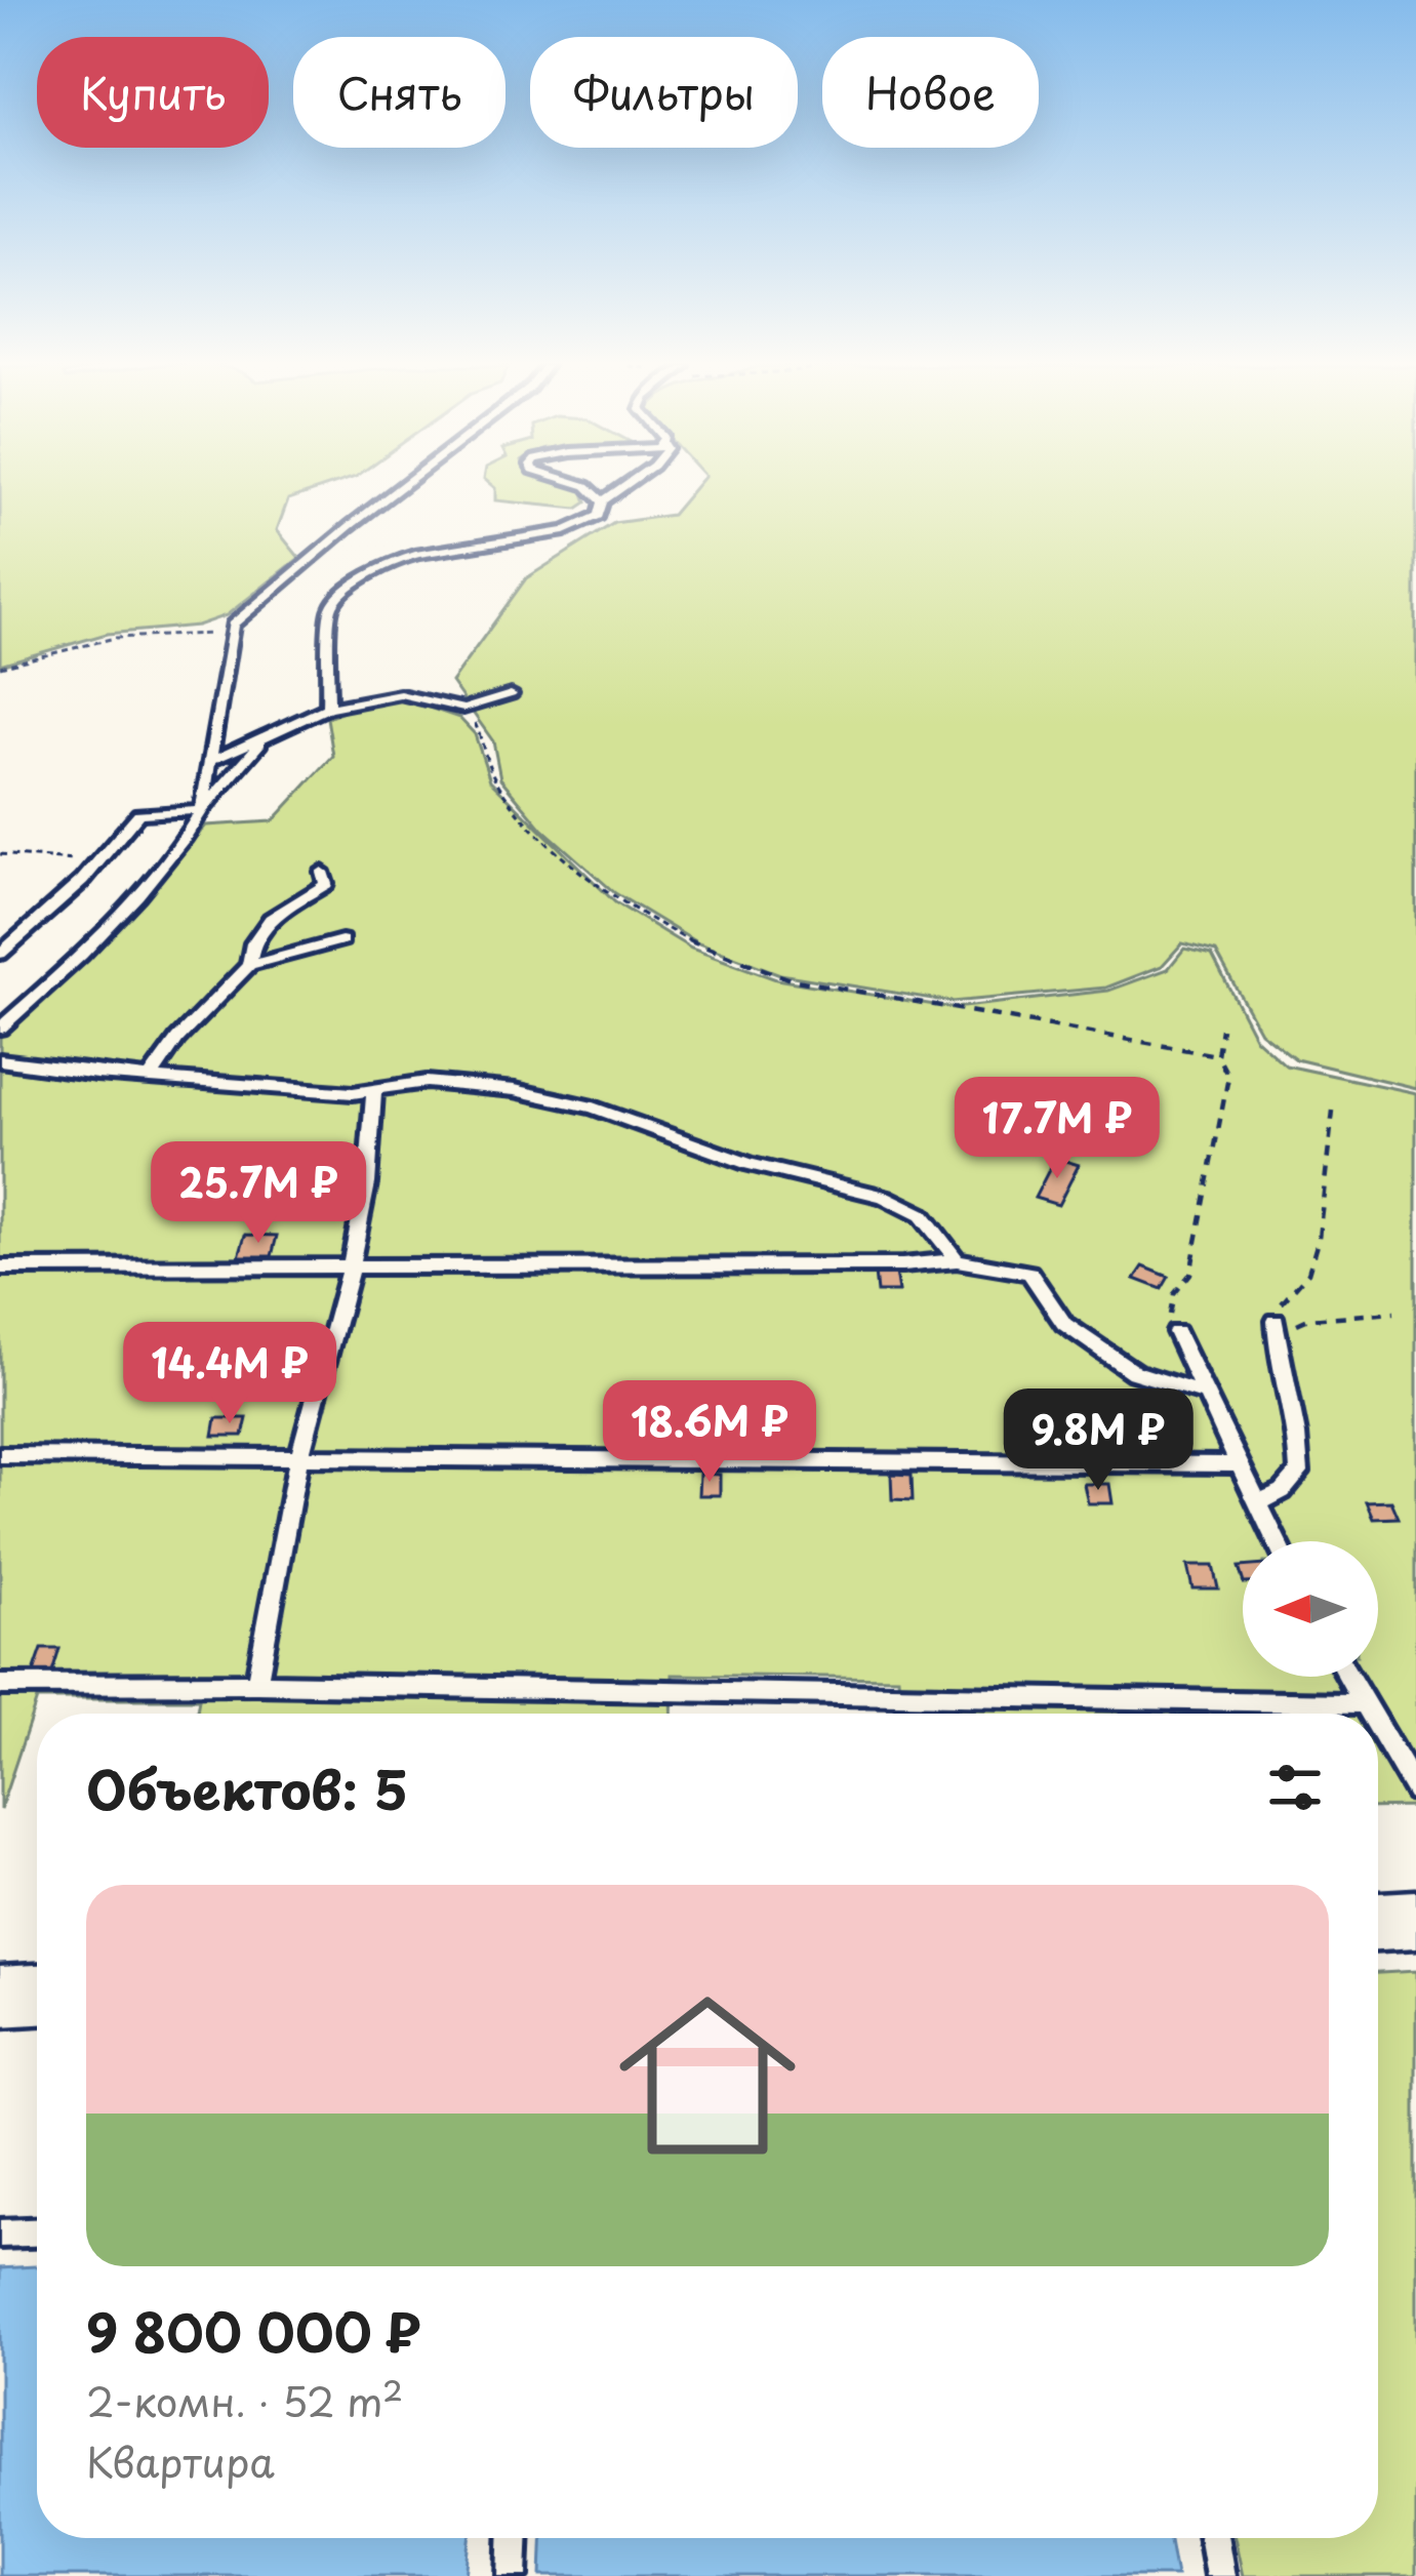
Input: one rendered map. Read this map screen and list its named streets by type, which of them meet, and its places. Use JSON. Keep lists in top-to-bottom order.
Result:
{
  "north": "left",
  "page": {
    "chip": [
      "Купить",
      "Снять",
      "Фильтры",
      "Новое"
    ],
    "price": [
      "17.7M ₽",
      "25.7M ₽",
      "14.4M ₽",
      "18.6M ₽",
      "9.8M ₽"
    ],
    "heading": "Объектов: 5",
    "list": [
      {
        "name": "9 800 000 ₽",
        "note": "2-комн. · 52 m² · Квартира"
      }
    ]
  }
}
